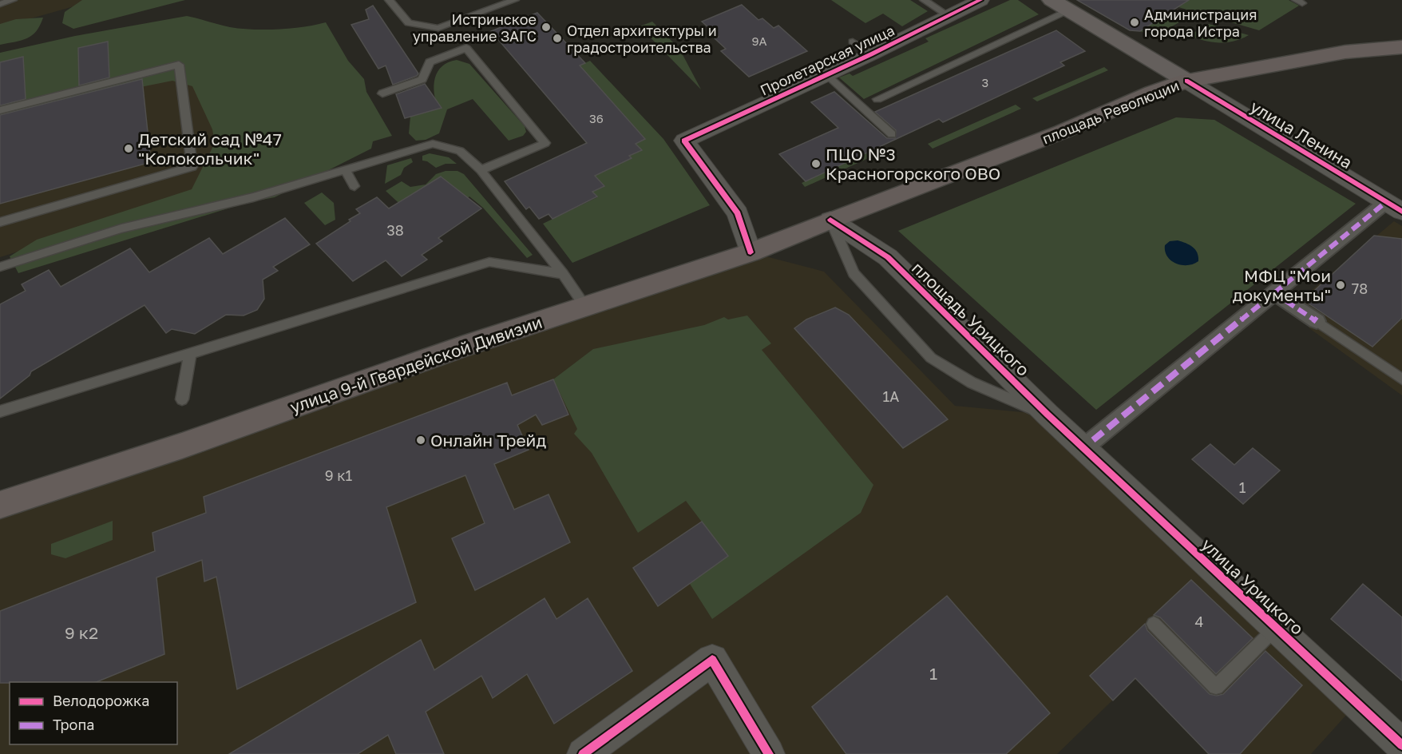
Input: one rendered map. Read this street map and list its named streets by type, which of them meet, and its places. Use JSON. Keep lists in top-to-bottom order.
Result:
{
  "streets": {
    "main road": ["площадь Революции", "улица Ленина", "улица 9-й Гвардейской Дивизии"],
    "street": ["Пролетарская улица", "площадь Урицкого", "улица Урицкого"]
  },
  "crossings": [
    ["Пролетарская улица", "улица 9-й Гвардейской Дивизии"],
    ["площадь Революции", "улица Ленина"],
    ["площадь Революции", "площадь Урицкого"],
    ["площадь Революции", "улица 9-й Гвардейской Дивизии"],
    ["площадь Урицкого", "улица 9-й Гвардейской Дивизии"],
    ["площадь Урицкого", "улица Урицкого"]
  ],
  "places": [
    "Администрация города Истра",
    "Истринское управление ЗАГС",
    "Отдел архитектуры и градостроительства",
    "Детский сад №47 \"Колокольчик\"",
    "ПЦО №3 Красногорского ОВО",
    "МФЦ \"Мои документы\"",
    "Онлайн Трейд"
  ],
  "house_numbers": [
    "9А",
    "3",
    "36",
    "38",
    "78",
    "1А",
    "9 к1",
    "1",
    "4",
    "9 к2",
    "1"
  ],
  "legend": ["Велодорожка", "Тропа"]
}
